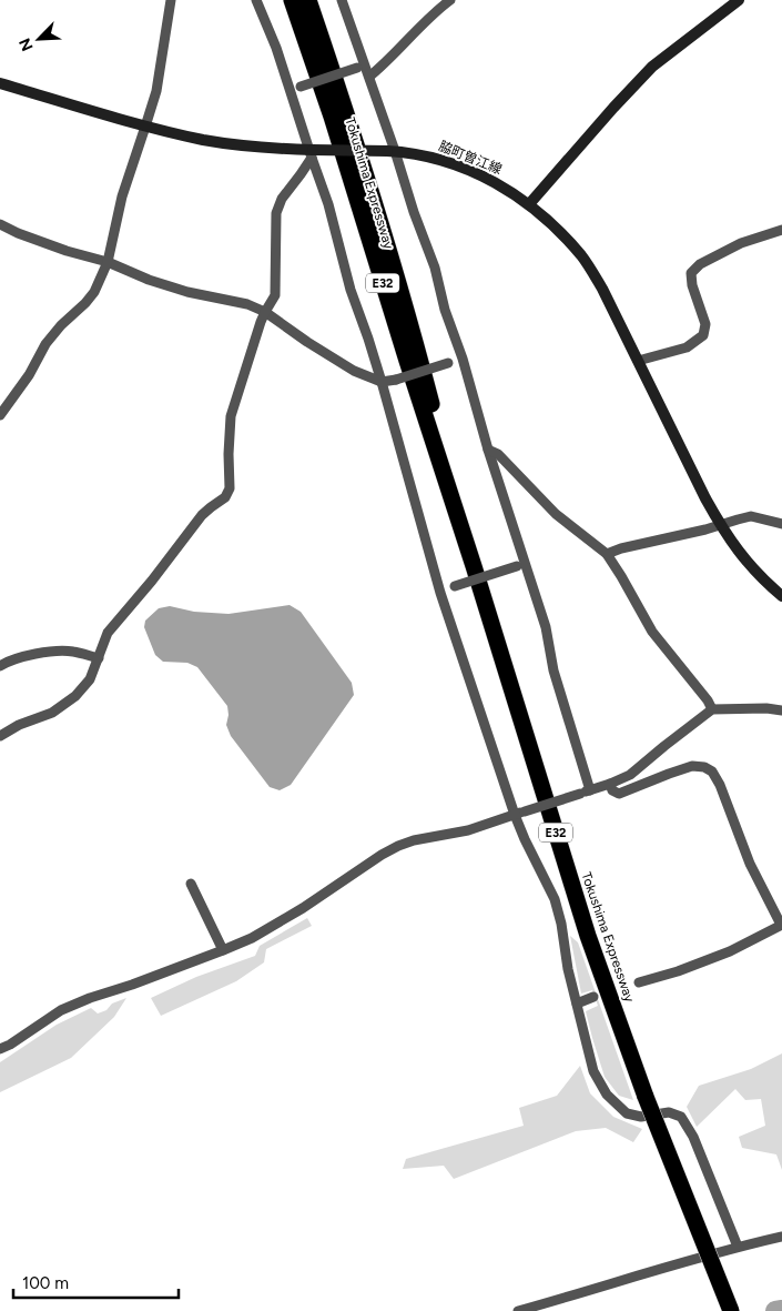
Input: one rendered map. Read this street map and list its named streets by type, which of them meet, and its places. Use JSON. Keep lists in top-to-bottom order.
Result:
{
  "streets": {
    "highway": ["Tokushima Expressway", "E32"],
    "main road": ["脇町曽江線"]
  },
  "scale_bar": "100 m",
  "north": "bottom left"
}
